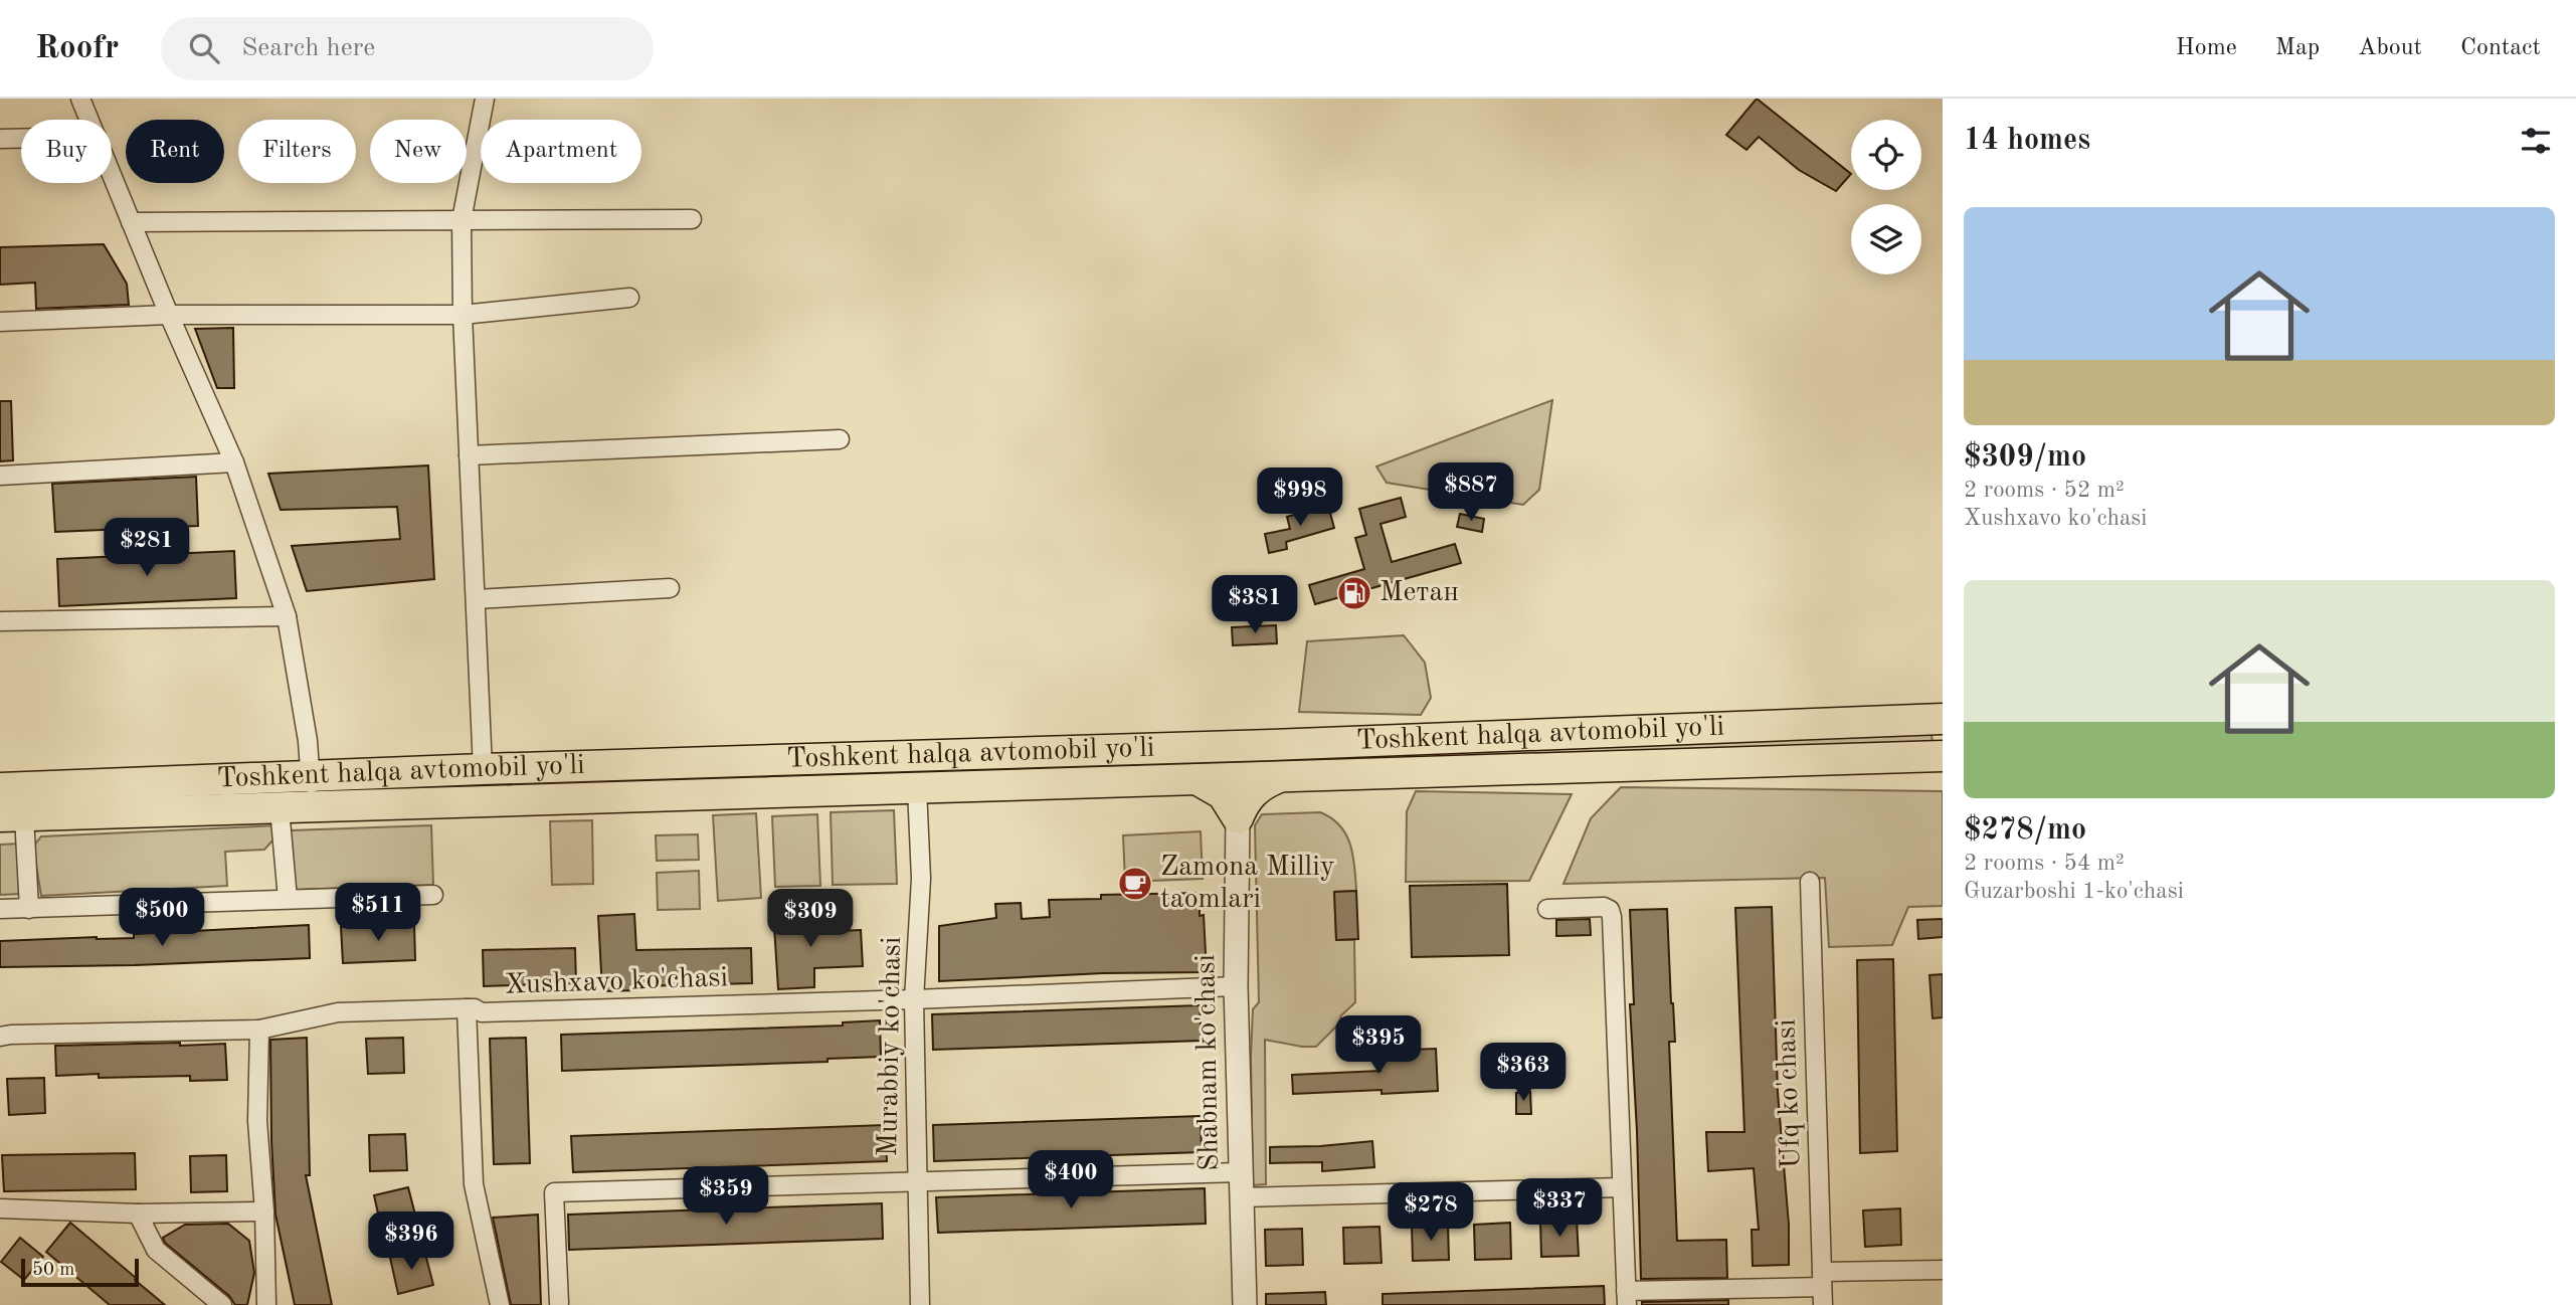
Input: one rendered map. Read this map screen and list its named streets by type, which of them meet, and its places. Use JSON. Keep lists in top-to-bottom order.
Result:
{
  "streets": {
    "highway": ["Toshkent halqa avtomobil yo'li"],
    "street": [
      "Xushxavo ko'chasi",
      "Murabbiy ko'chasi",
      "Shabnam ko'chasi",
      "Ufq ko'chasi"
    ]
  },
  "crossings": [
    ["Toshkent halqa avtomobil yo'li", "Murabbiy ko'chasi"],
    ["Xushxavo ko'chasi", "Murabbiy ko'chasi"],
    ["Xushxavo ko'chasi", "Shabnam ko'chasi"]
  ],
  "places": {
    "fuel station": ["Метан"],
    "cafe": ["Zamona Milliy taomlari"]
  },
  "scale_bar": "50 m",
  "page": {
    "header": "Roofr",
    "search": "Search here",
    "nav": [
      "Home",
      "Map",
      "About",
      "Contact"
    ],
    "heading": "14 homes",
    "chip": [
      "Buy",
      "Rent",
      "Filters",
      "New",
      "Apartment"
    ],
    "list": [
      {
        "name": "$309/mo",
        "note": "2 rooms · 52 m² · Xushxavo ko'chasi"
      },
      {
        "name": "$278/mo",
        "note": "2 rooms · 54 m² · Guzarboshi 1-ko'chasi"
      }
    ],
    "price": [
      "$887",
      "$998",
      "$281",
      "$381",
      "$511",
      "$500",
      "$309",
      "$395",
      "$363",
      "$400",
      "$359",
      "$337",
      "$278",
      "$396"
    ],
    "scale": "50 m"
  }
}
